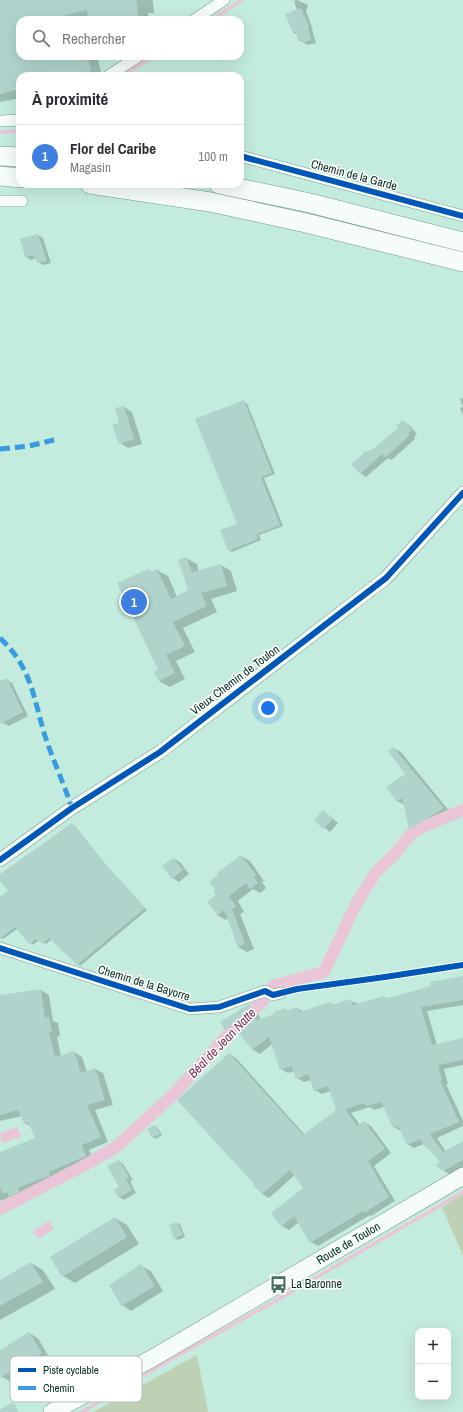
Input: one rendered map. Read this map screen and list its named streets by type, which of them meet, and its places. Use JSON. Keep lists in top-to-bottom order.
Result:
{
  "streets": {
    "main road": ["Route de Toulon"],
    "street": ["Chemin de la Garde", "Vieux Chemin de Toulon", "Chemin de la Bayorre"]
  },
  "water": ["Béal de Jean Natte"],
  "places": {
    "bus stop": ["La Baronne"]
  },
  "legend": ["Piste cyclable", "Chemin"],
  "page": {
    "search": "Rechercher",
    "heading": "À proximité",
    "list": [
      {
        "mark": "1",
        "name": "Flor del Caribe",
        "note": "Magasin",
        "value": "100 m"
      }
    ],
    "pins": "1",
    "map_buttons": ["+", "−"]
  }
}
